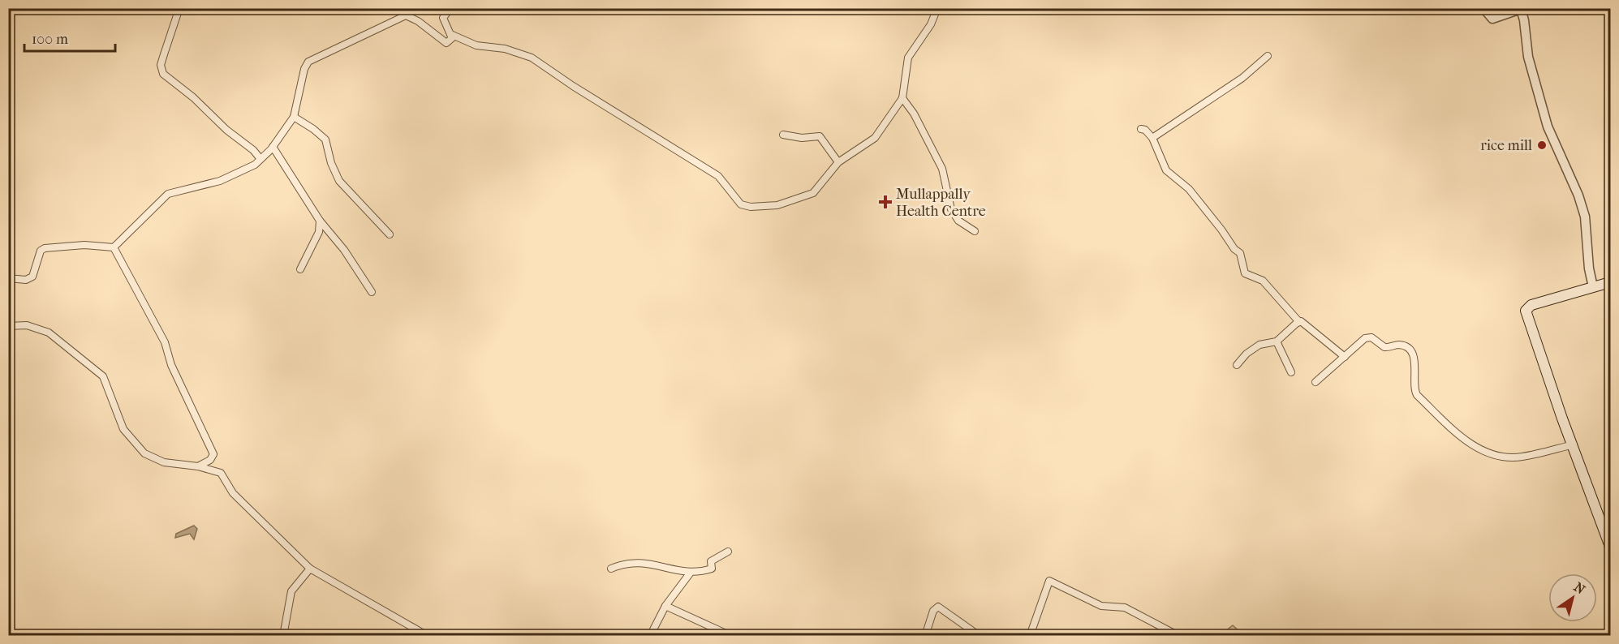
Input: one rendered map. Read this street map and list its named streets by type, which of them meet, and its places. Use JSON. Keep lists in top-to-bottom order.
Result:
{
  "places": {
    "other": ["rice mill"],
    "health": ["Mullappally Health Centre"]
  },
  "scale_bar": "100 m",
  "north": "top right"
}
